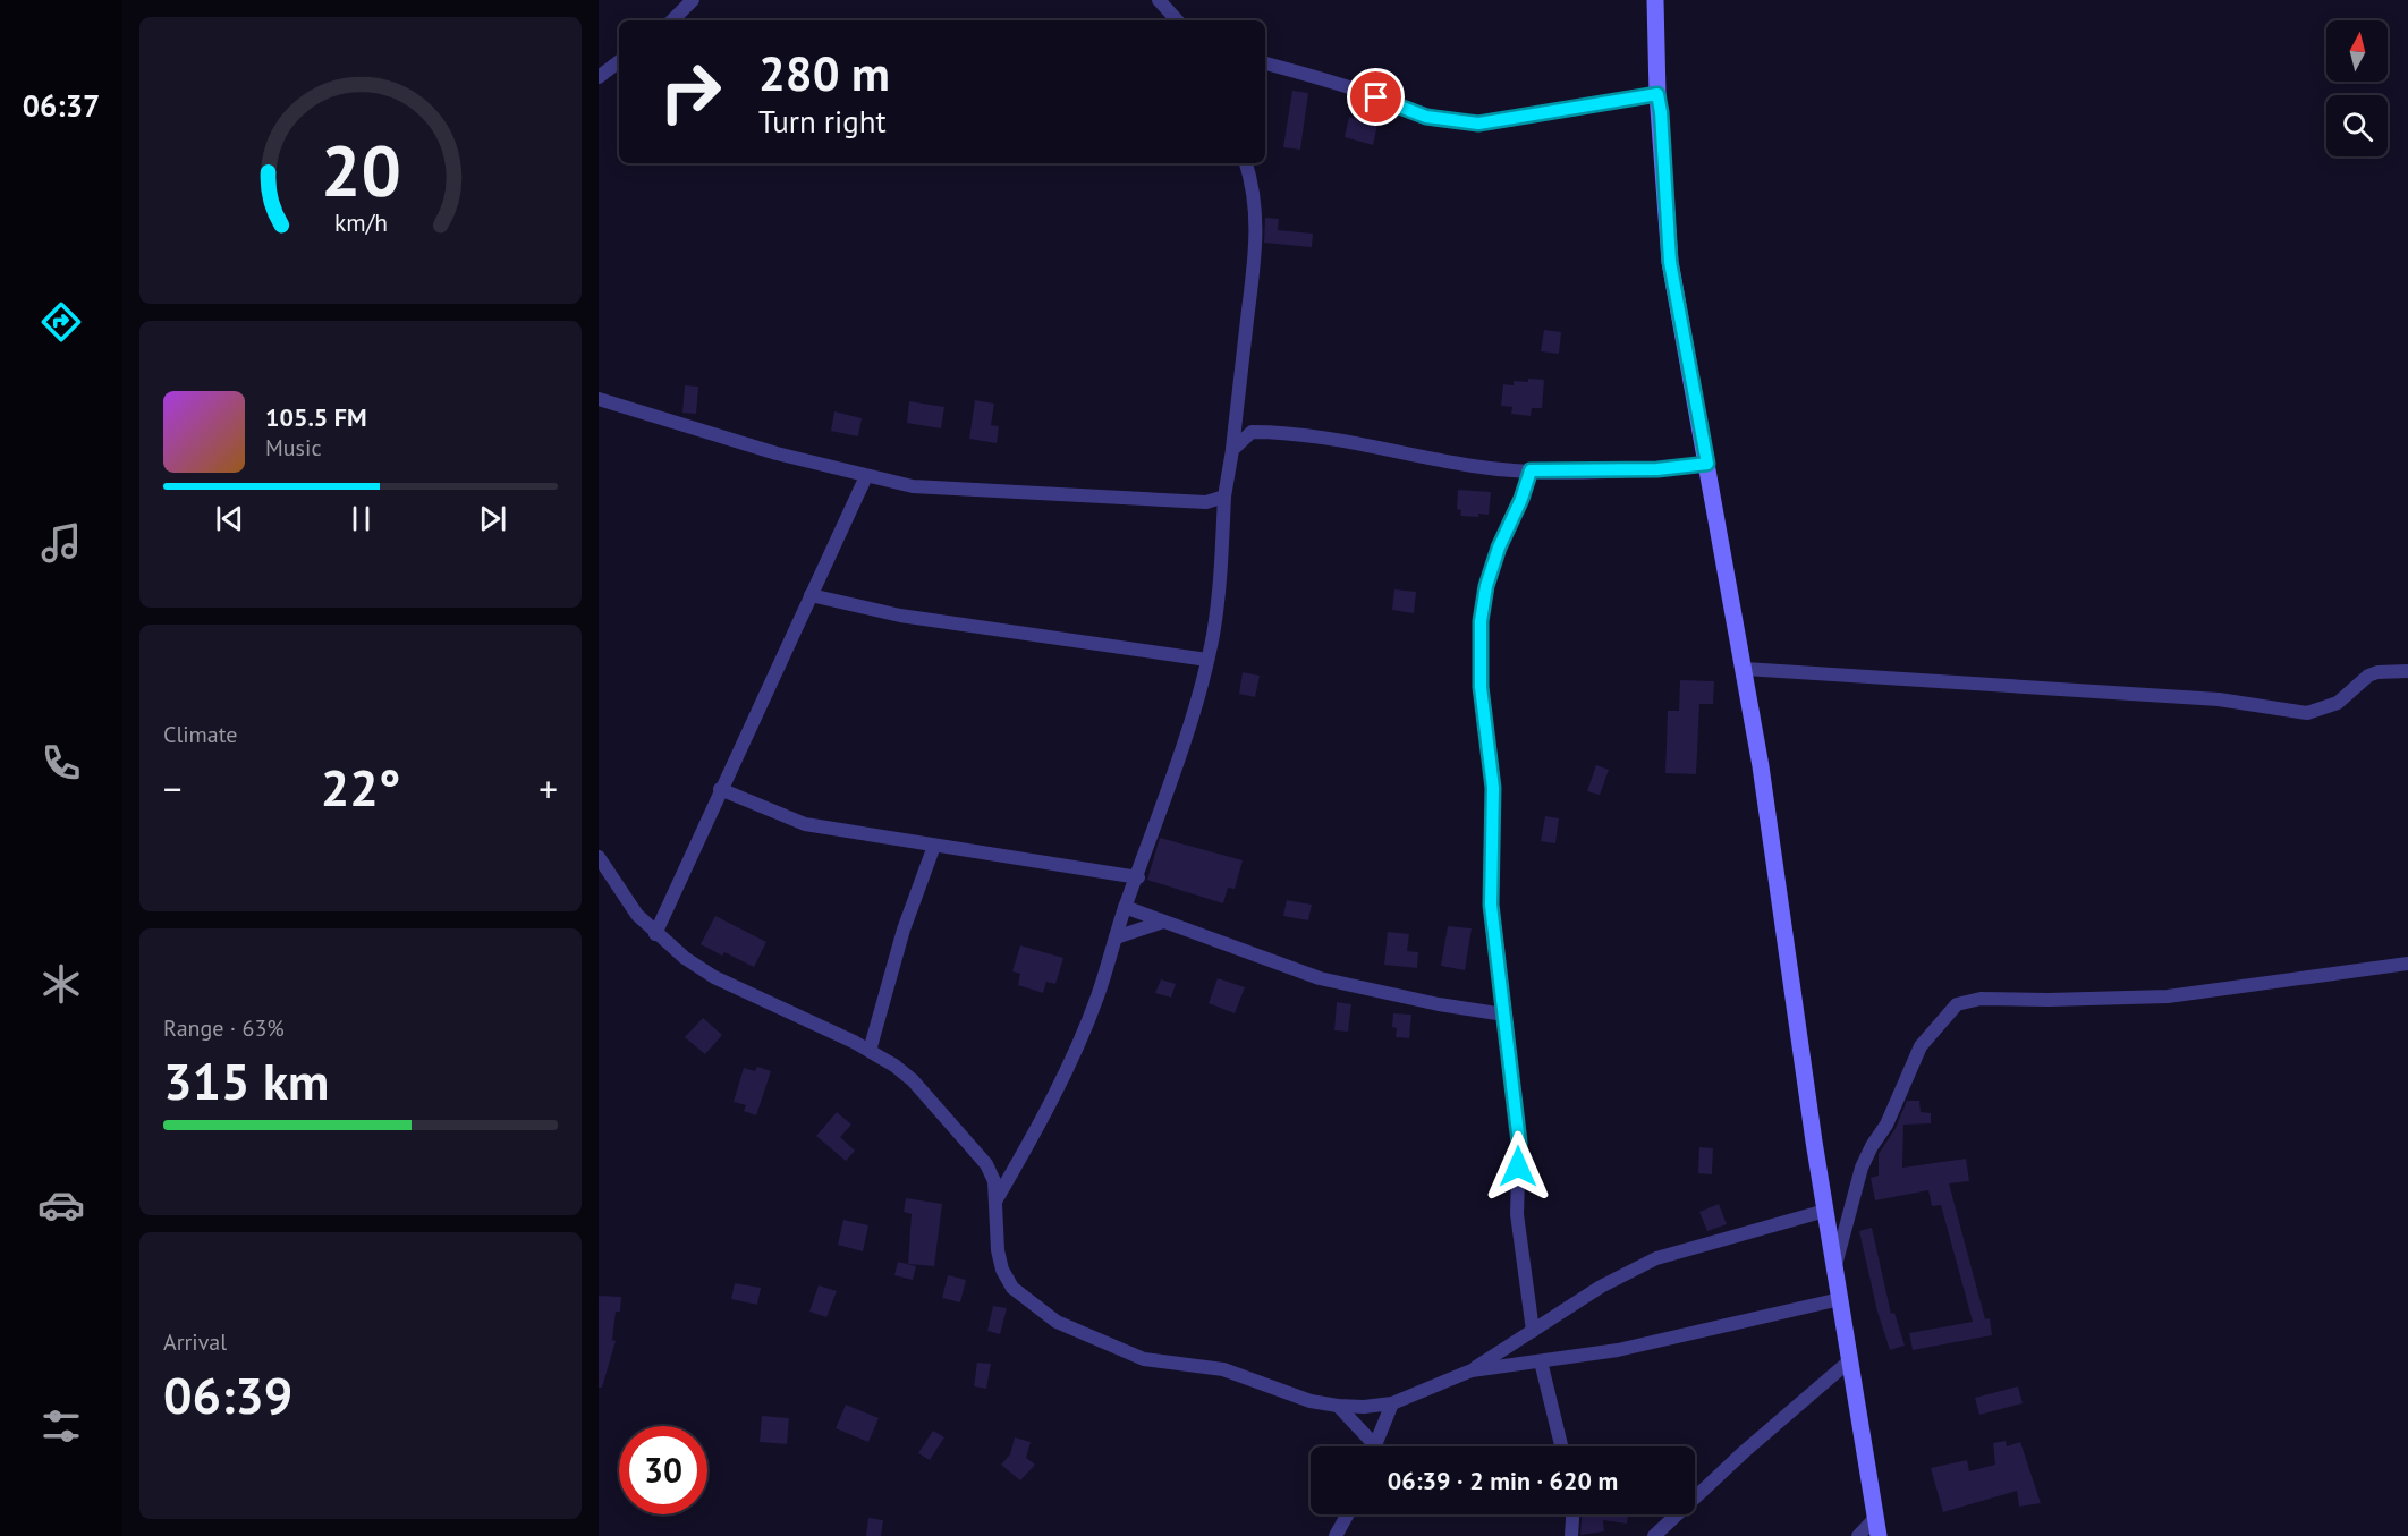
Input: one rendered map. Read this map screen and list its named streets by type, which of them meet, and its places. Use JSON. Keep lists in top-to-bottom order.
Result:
{
  "north": "top",
  "page": {
    "tabs": "06:37",
    "turn": ["280 m", "Turn right"],
    "song": ["105.5 FM", "Music"],
    "tile": [
      "Climate",
      ["Range · 63%", "315 km"],
      ["Arrival", "06:39"]
    ],
    "heat": ["−", "22°", "+"],
    "limit": "30",
    "trip": "06:39 · 2 min · 620 m",
    "gauge": ["20", "km/h"]
  }
}
